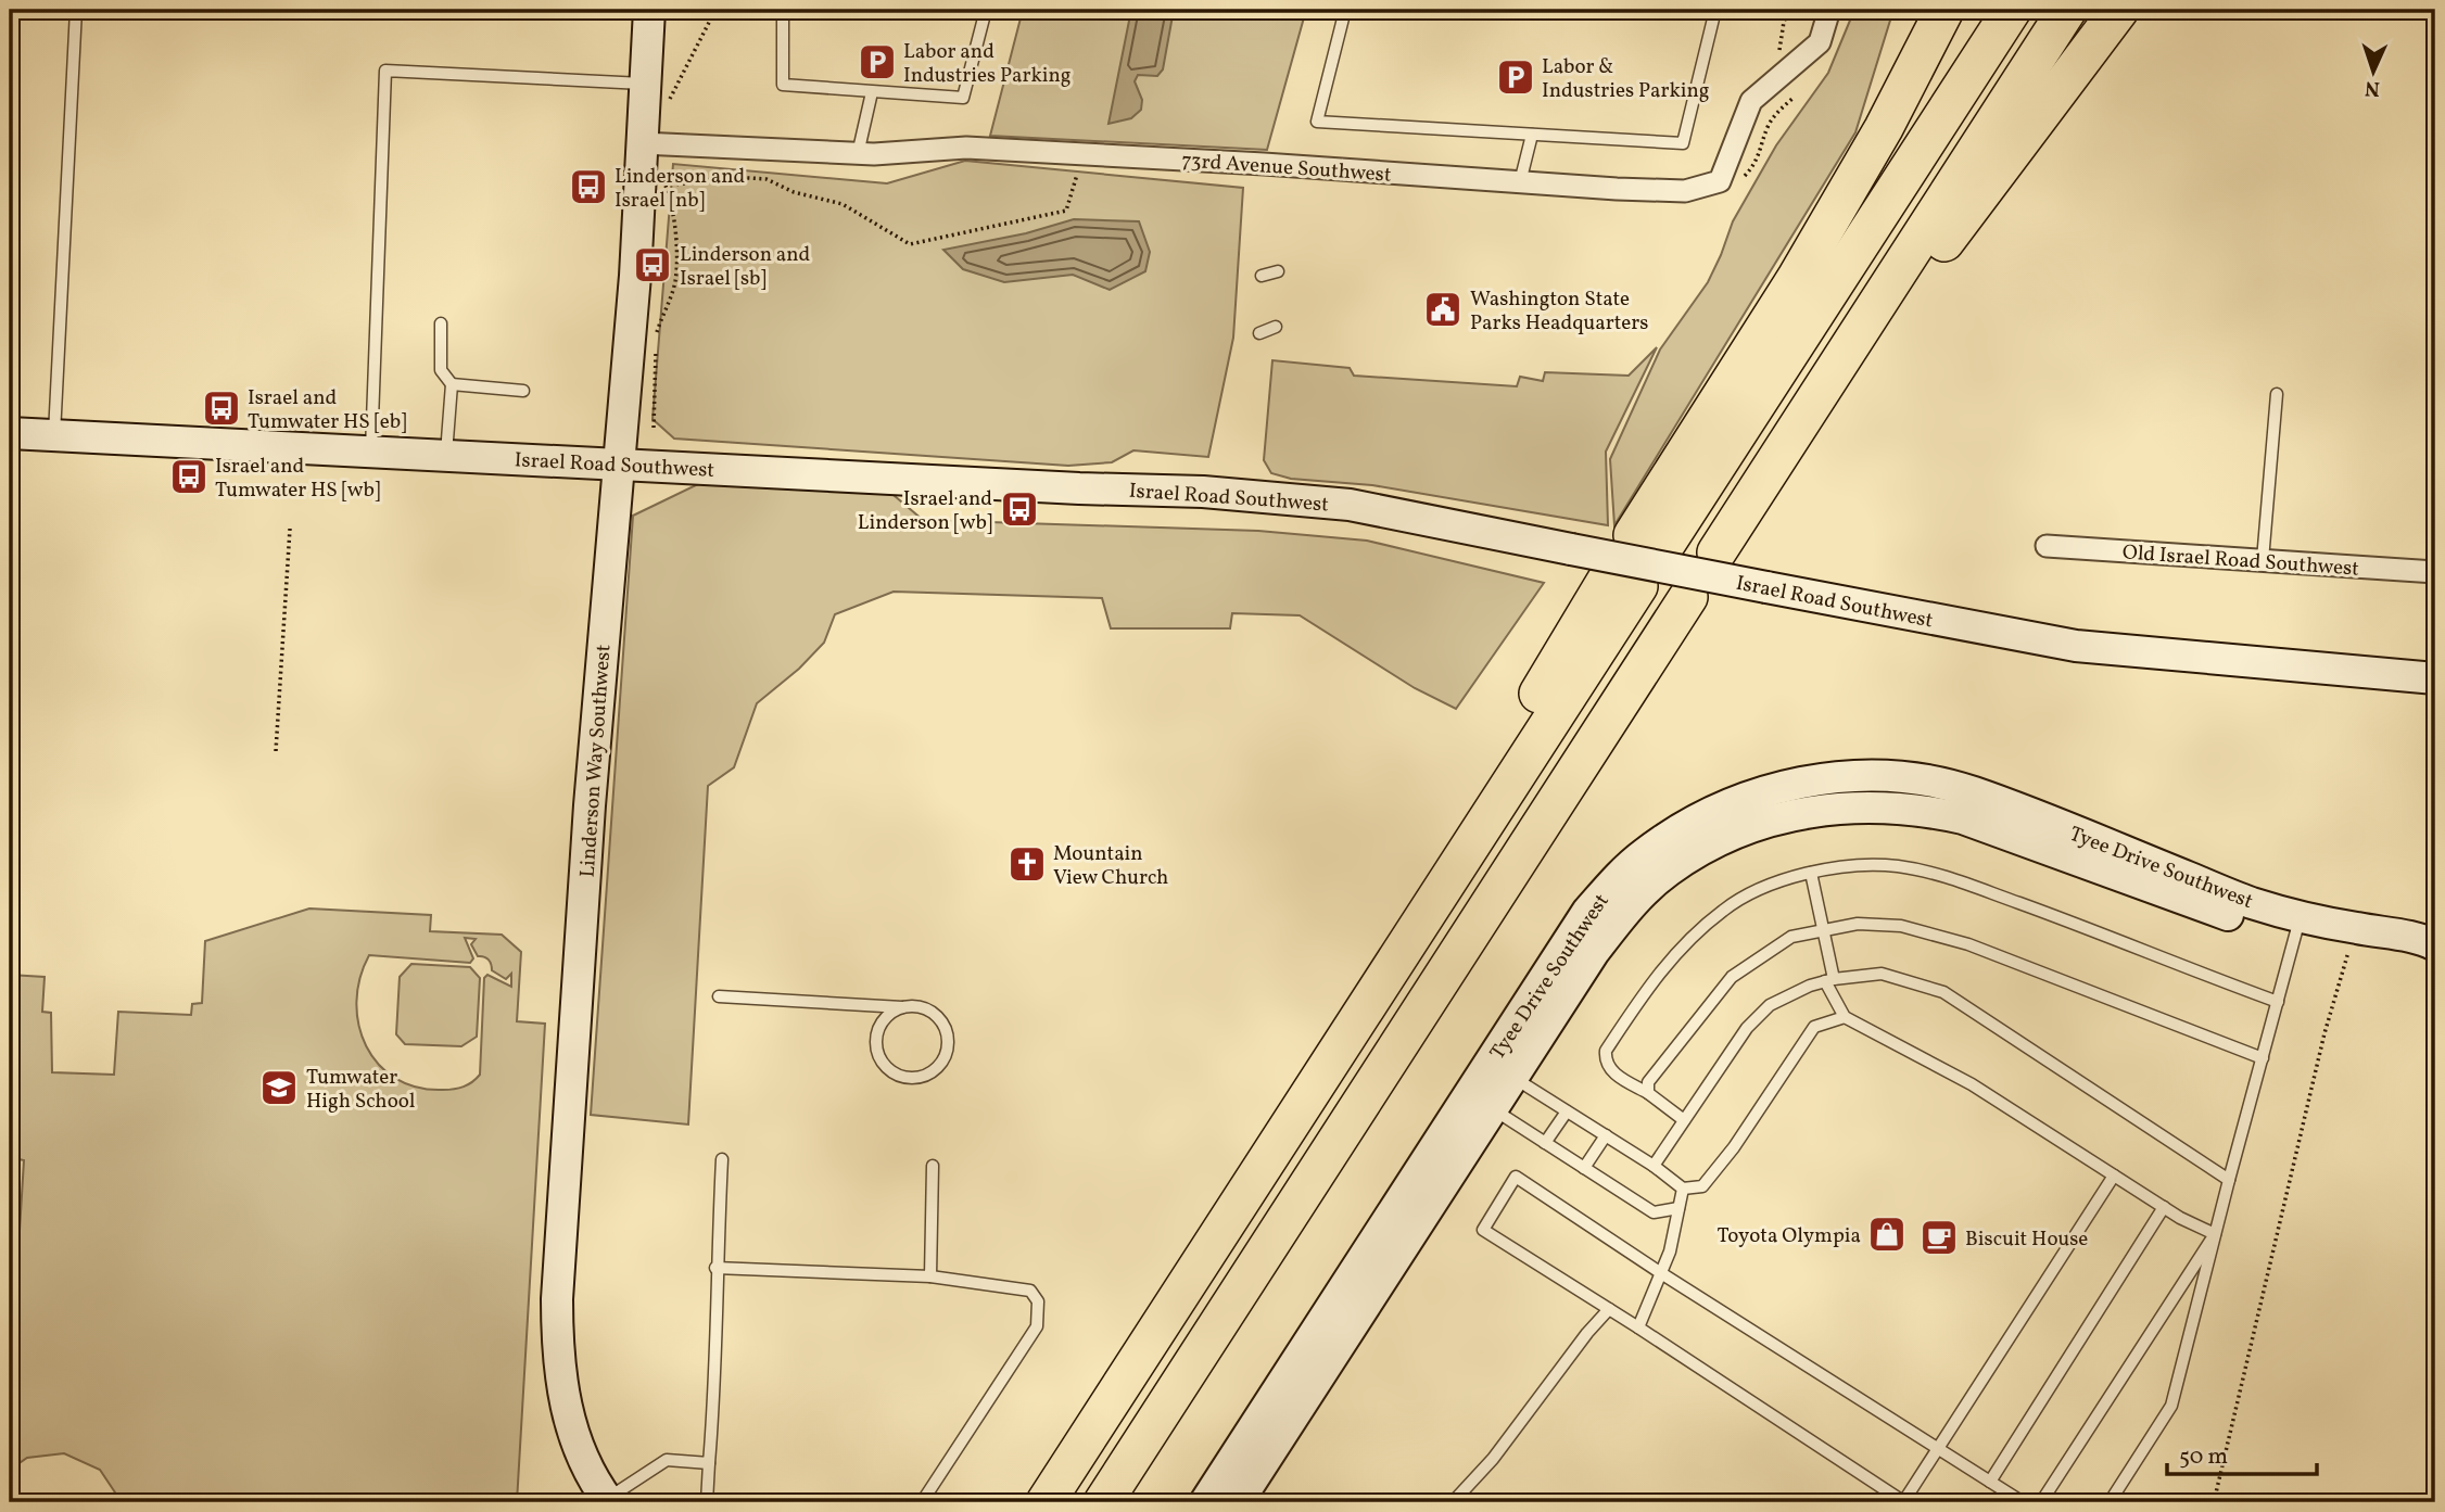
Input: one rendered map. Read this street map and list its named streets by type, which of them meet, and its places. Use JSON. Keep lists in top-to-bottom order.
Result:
{
  "streets": {
    "street": [
      "73rd Avenue Southwest",
      "Israel Road Southwest",
      "Old Israel Road Southwest",
      "Linderson Way Southwest",
      "Tyee Drive Southwest"
    ]
  },
  "crossings": [
    ["73rd Avenue Southwest", "Linderson Way Southwest"],
    ["Israel Road Southwest", "Linderson Way Southwest"]
  ],
  "places": {
    "parking": ["Labor and Industries Parking", "Labor & Industries Parking"],
    "bus stop": [
      "Linderson and Israel [nb]",
      "Linderson and Israel [sb]",
      "Israel and Tumwater HS [eb]",
      "Israel and Tumwater HS [wb]",
      "Israel and Linderson [wb]"
    ],
    "public building": ["Washington State Parks Headquarters"],
    "church": ["Mountain View Church"],
    "school or university": ["Tumwater High School"],
    "shop": ["Toyota Olympia"],
    "cafe": ["Biscuit House"]
  },
  "scale_bar": "50 m",
  "north": "bottom"
}
